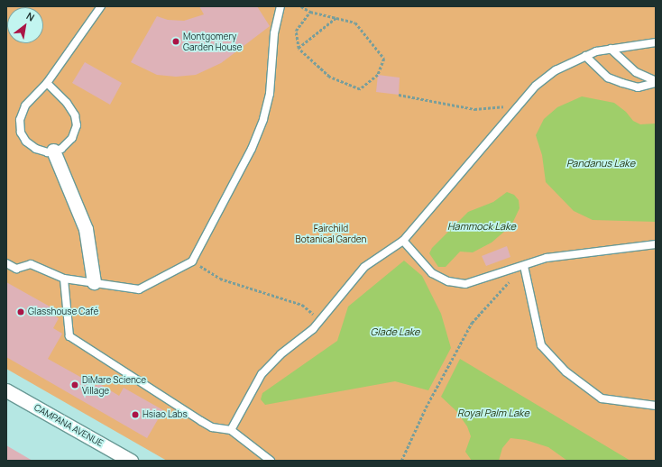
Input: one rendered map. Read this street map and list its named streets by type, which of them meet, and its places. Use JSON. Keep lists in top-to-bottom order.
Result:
{
  "streets": {
    "street": ["CAMPANA AVENUE"]
  },
  "water": [
    "Pandanus Lake",
    "Hammock Lake",
    "Glade Lake",
    "Royal Palm Lake"
  ],
  "parks": ["Fairchild Botanical Garden"],
  "places": [
    "Montgomery Garden House",
    "Glasshouse Café",
    "DiMare Science Village",
    "Hsiao Labs"
  ],
  "north": "top right"
}
